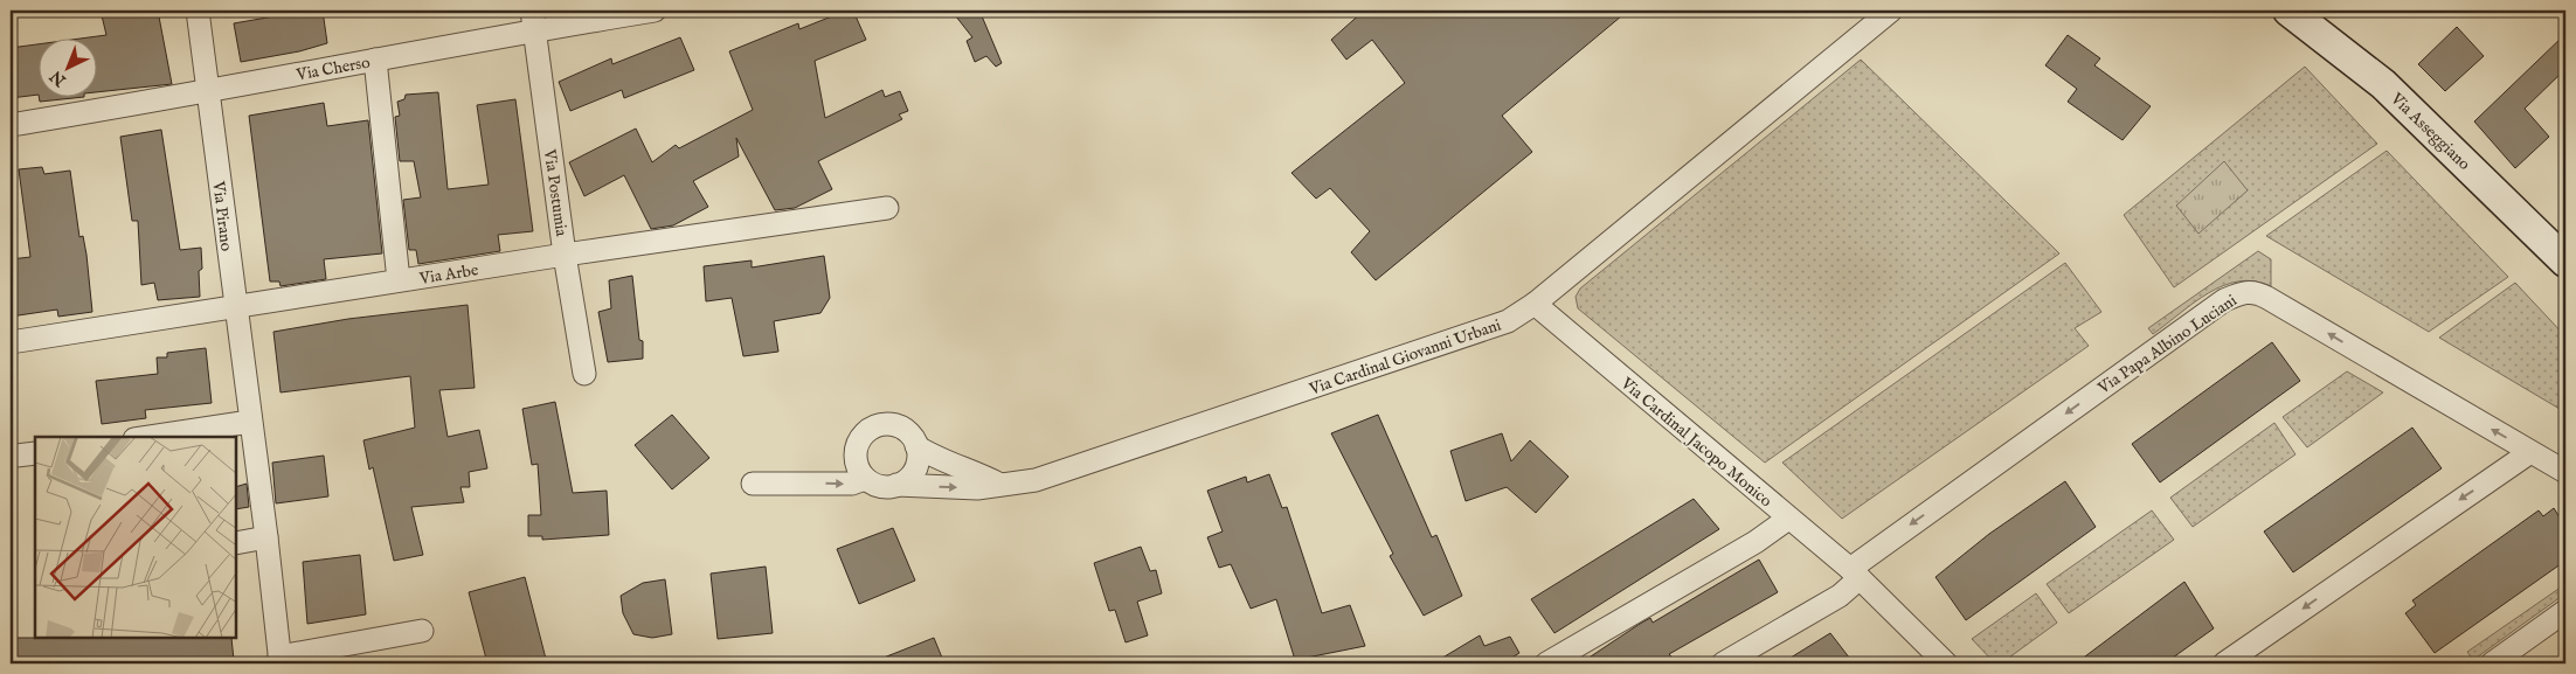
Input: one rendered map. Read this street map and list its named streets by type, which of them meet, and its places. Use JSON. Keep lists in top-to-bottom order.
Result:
{
  "streets": {
    "street": [
      "Via Cherso",
      "Via Asseggiano",
      "Via Postumia",
      "Via Pirano",
      "Via Arbe",
      "Via Papa Albino Luciani",
      "Via Cardinal Giovanni Urbani",
      "Via Cardinal Jacopo Monico"
    ]
  },
  "crossings": [
    ["Via Cherso", "Via Postumia"],
    ["Via Cherso", "Via Pirano"],
    ["Via Postumia", "Via Arbe"],
    ["Via Pirano", "Via Arbe"],
    ["Via Papa Albino Luciani", "Via Cardinal Jacopo Monico"],
    ["Via Cardinal Giovanni Urbani", "Via Cardinal Jacopo Monico"]
  ],
  "one_way": ["Via Papa Albino Luciani"],
  "north": "bottom left"
}
